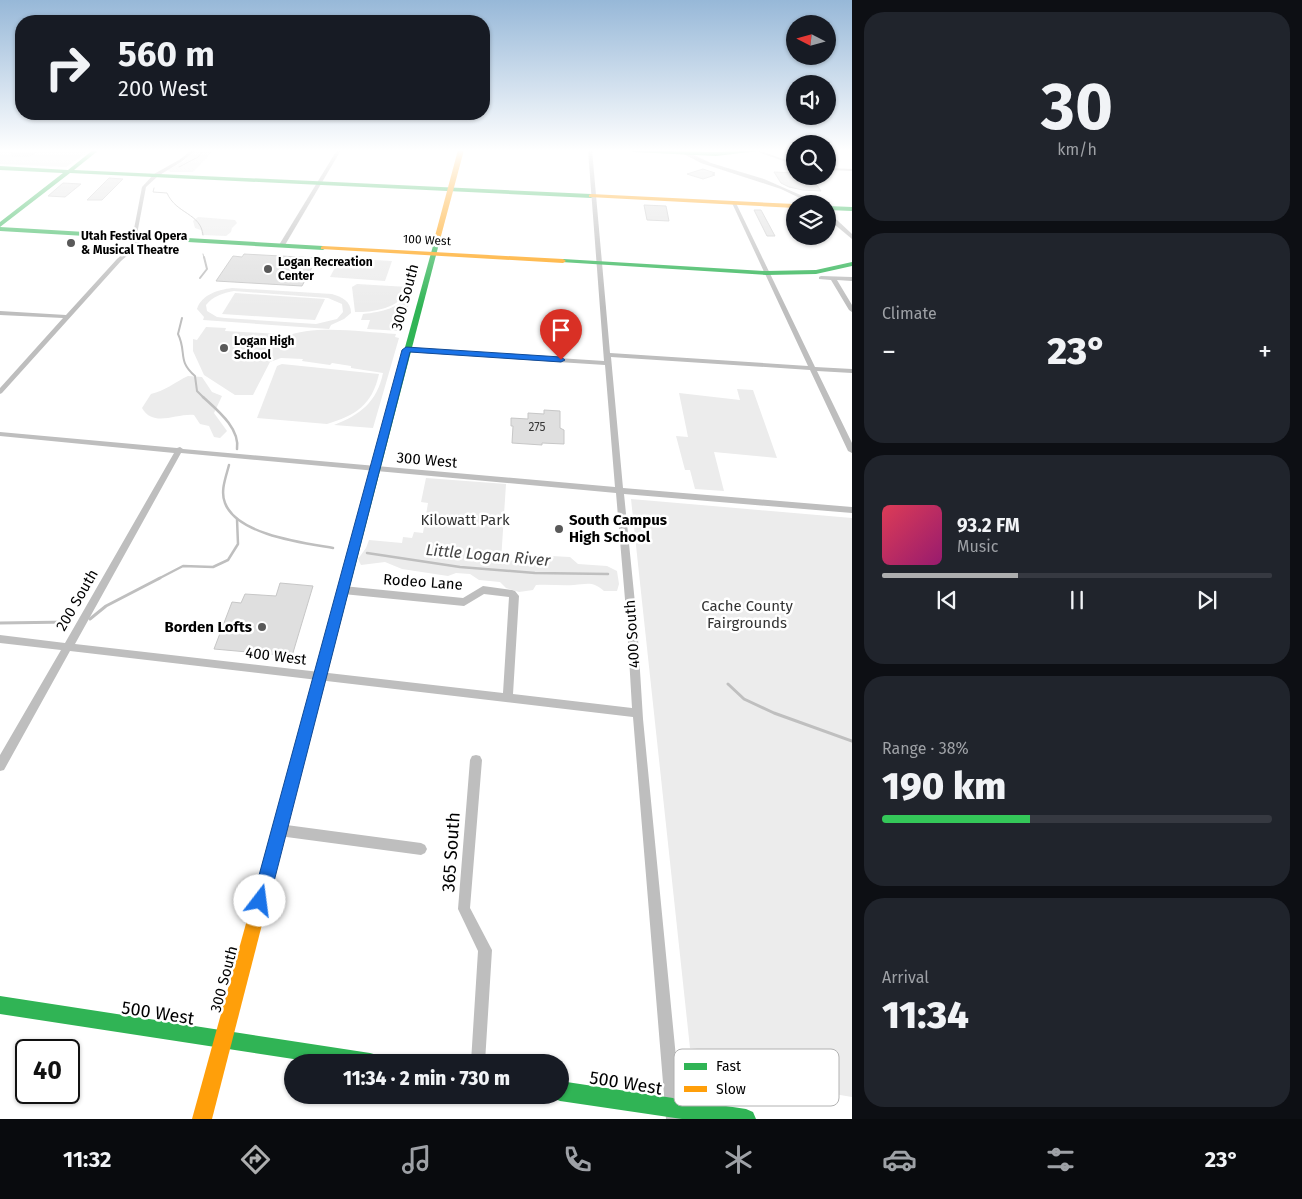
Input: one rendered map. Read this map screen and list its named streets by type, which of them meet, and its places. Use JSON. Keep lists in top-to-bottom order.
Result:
{
  "streets": {
    "main road": ["100 West", "300 South", "500 West"],
    "street": [
      "300 West",
      "Rodeo Lane",
      "200 South",
      "400 South",
      "400 West",
      "365 South"
    ]
  },
  "crossings": [
    ["100 West", "300 South"],
    ["100 West", "400 South"],
    ["300 South", "300 West"],
    ["300 South", "Rodeo Lane"],
    ["300 South", "400 West"],
    ["300 South", "500 West"],
    ["300 West", "200 South"],
    ["300 West", "400 South"],
    ["Rodeo Lane", "400 West"],
    ["200 South", "400 West"],
    ["400 South", "400 West"],
    ["400 South", "500 West"]
  ],
  "water": ["Little Logan River"],
  "parks": ["Kilowatt Park", "Cache County Fairgrounds"],
  "places": [
    "Utah Festival Opera & Musical Theatre",
    "Logan Recreation Center",
    "Logan High School",
    "South Campus High School",
    "Borden Lofts"
  ],
  "house_numbers": ["275"],
  "legend": ["Fast", "Slow"],
  "north": "left",
  "page": {
    "tile": [
      ["30", "km/h"],
      "Climate",
      ["Range · 38%", "190 km"],
      ["Arrival", "11:34"]
    ],
    "turn": ["560 m", "200 West"],
    "heat": ["−", "23°", "+"],
    "song": ["93.2 FM", "Music"],
    "limit": "40",
    "trip": "11:34 · 2 min · 730 m",
    "tabs": ["11:32", "23°"]
  }
}
